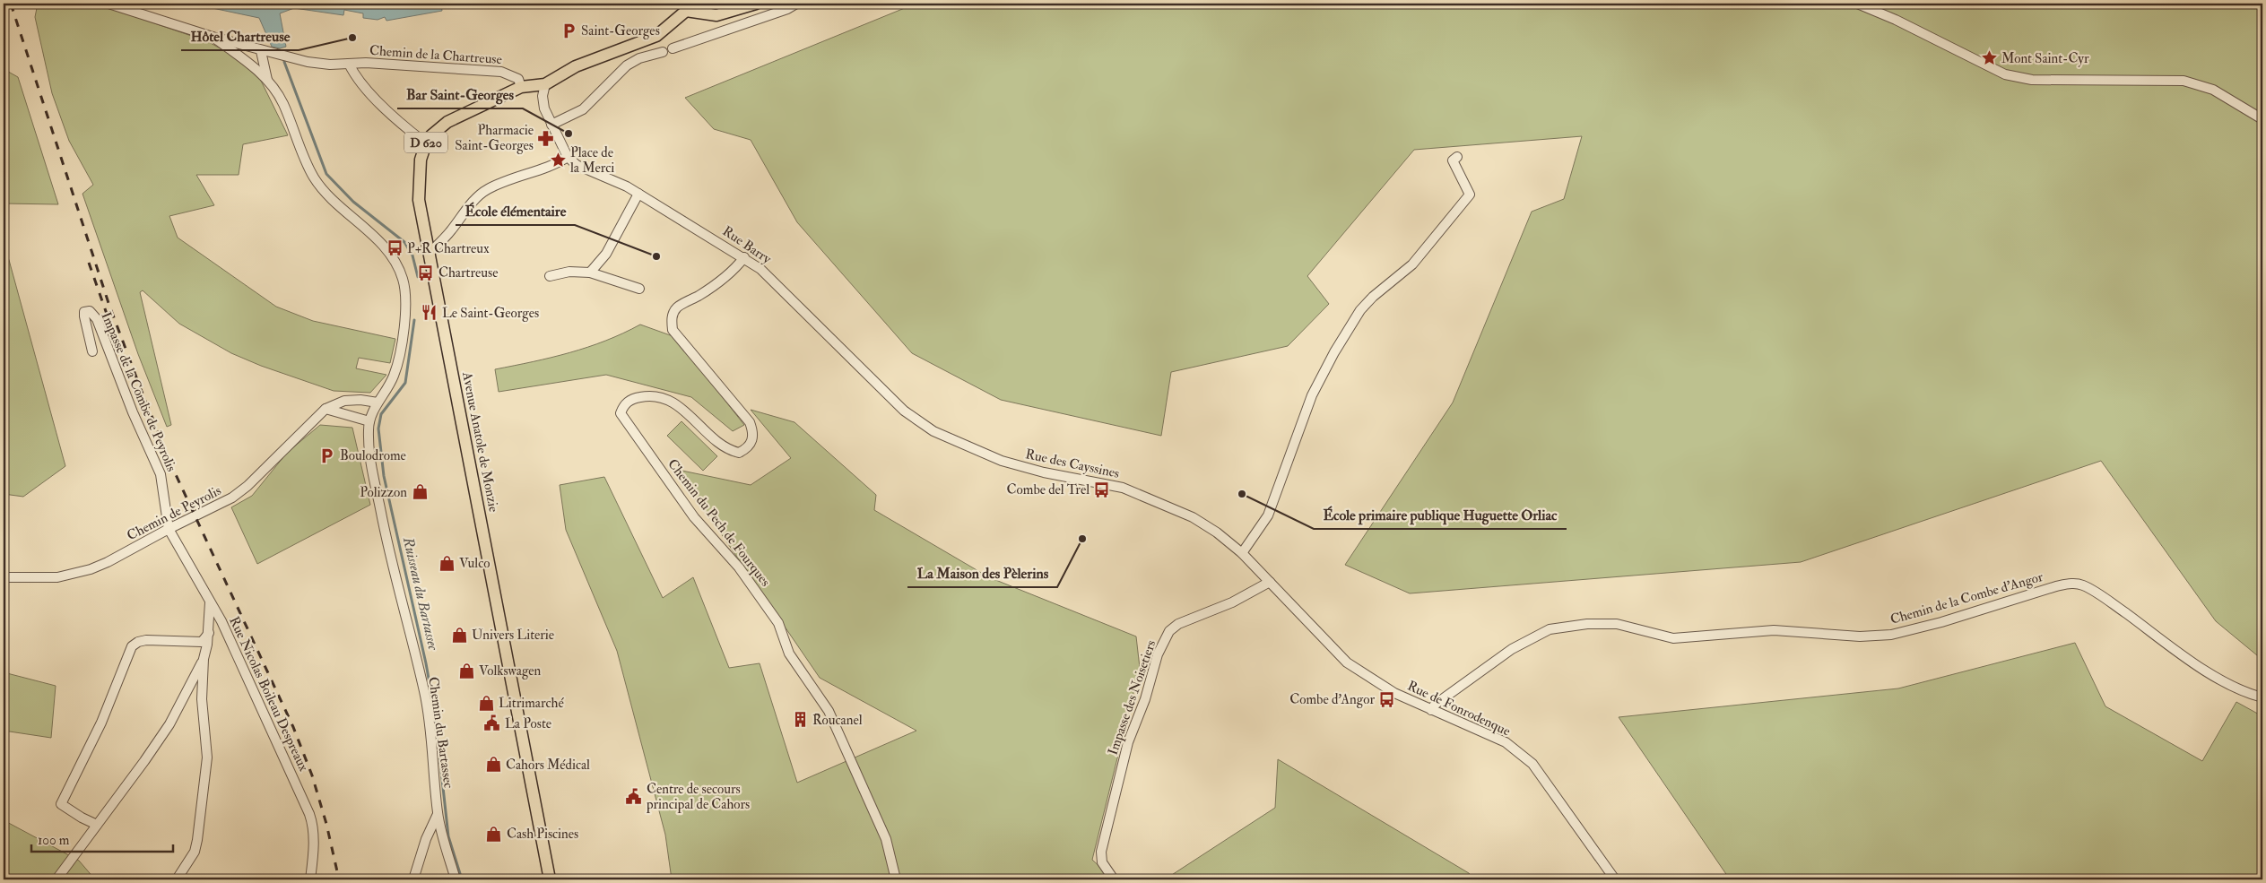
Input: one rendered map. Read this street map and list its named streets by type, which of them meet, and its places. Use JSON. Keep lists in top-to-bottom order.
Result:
{
  "streets": {
    "main road": ["D 620", "Avenue Anatole de Monzie"],
    "street": [
      "Chemin de la Chartreuse",
      "Rue Barry",
      "Impasse de la Combe de Peyrolis",
      "Rue des Cayssines",
      "Chemin de Peyrolis",
      "Chemin du Pech de Fourques",
      "Chemin de la Combe d'Angor",
      "Rue Nicolas Boileau Despreaux",
      "Impasse des Noisetiers",
      "Rue de Fonrodenque",
      "Chemin du Bartassec"
    ]
  },
  "crossings": [
    ["Chemin de la Chartreuse", "Avenue Anatole de Monzie"],
    ["Chemin de la Chartreuse", "Chemin du Bartassec"],
    ["D 620", "Avenue Anatole de Monzie"],
    ["Rue Barry", "Rue des Cayssines"],
    ["Rue Barry", "Chemin du Pech de Fourques"],
    ["Impasse de la Combe de Peyrolis", "Chemin de Peyrolis"],
    ["Impasse de la Combe de Peyrolis", "Rue Nicolas Boileau Despreaux"],
    ["Rue des Cayssines", "Impasse des Noisetiers"],
    ["Rue des Cayssines", "Rue de Fonrodenque"],
    ["Chemin de Peyrolis", "Rue Nicolas Boileau Despreaux"],
    ["Chemin de Peyrolis", "Chemin du Bartassec"],
    ["Chemin de la Combe d'Angor", "Rue de Fonrodenque"],
    ["Impasse des Noisetiers", "Rue de Fonrodenque"]
  ],
  "water": ["Ruisseau du Bartassec"],
  "places": {
    "parking": ["Saint-Georges", "Boulodrome"],
    "other": [
      "Hôtel Chartreuse",
      "Bar Saint-Georges",
      "École élémentaire",
      "École primaire publique Huguette Orliac",
      "La Maison des Pèlerins"
    ],
    "place": ["Mont Saint-Cyr", "Place de la Merci"],
    "pharmacy": ["Pharmacie Saint-Georges"],
    "bus stop": [
      "P+R Chartreux",
      "Chartreuse",
      "Combe del Trel",
      "Combe d'Angor"
    ],
    "restaurant": ["Le Saint-Georges"],
    "shop": [
      "Polizzon",
      "Vulco",
      "Univers Literie",
      "Volkswagen",
      "Litrimarché",
      "Cahors Médical",
      "Cash Piscines"
    ],
    "building": ["Roucanel"],
    "public building": ["La Poste", "Centre de secours principal de Cahors"]
  },
  "scale_bar": "100 m"
}
